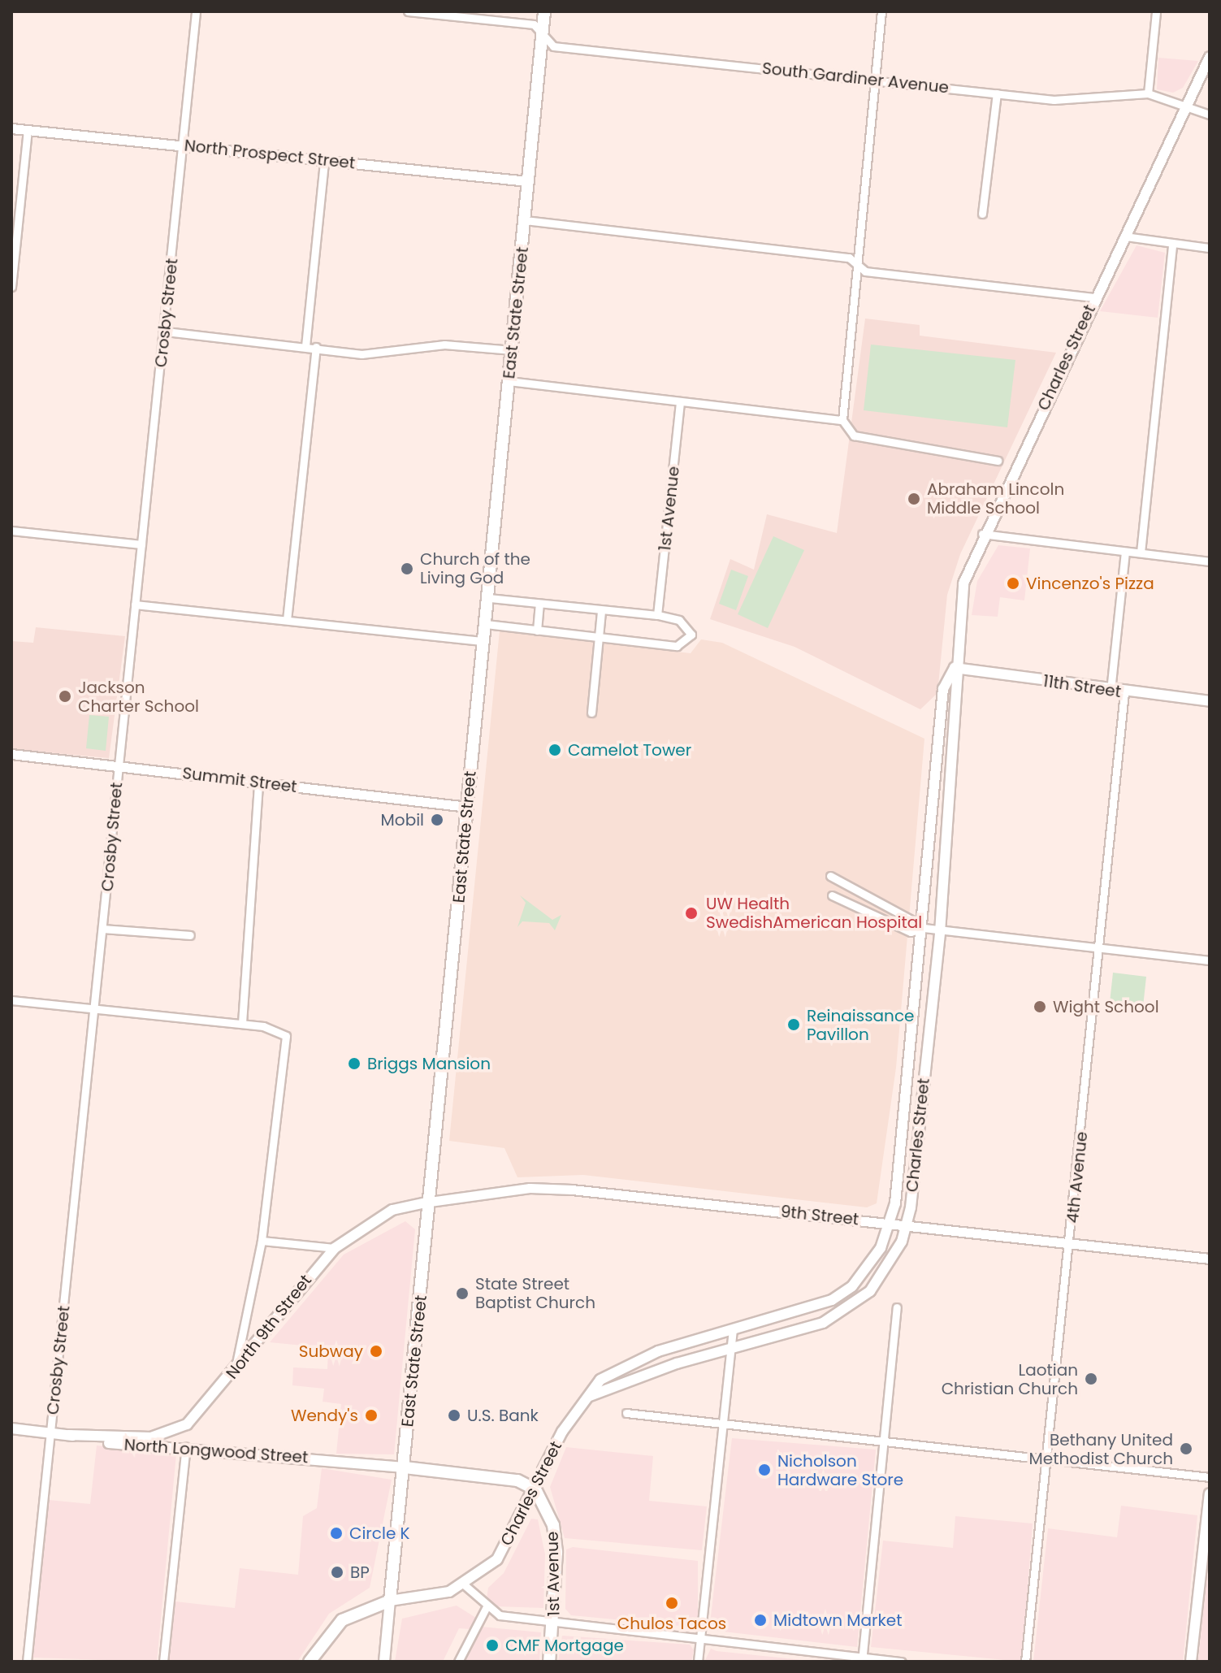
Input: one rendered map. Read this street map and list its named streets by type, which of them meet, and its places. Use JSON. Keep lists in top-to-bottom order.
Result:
{
  "streets": {
    "main road": [
      "East State Street",
      "Charles Street",
      "1st Avenue",
      "11th Street",
      "North 9th Street",
      "North Longwood Street"
    ],
    "street": [
      "South Gardiner Avenue",
      "North Prospect Street",
      "Crosby Street",
      "Summit Street",
      "4th Avenue",
      "9th Street"
    ]
  },
  "crossings": [
    ["South Gardiner Avenue", "East State Street"],
    ["South Gardiner Avenue", "Charles Street"],
    ["North Prospect Street", "Crosby Street"],
    ["North Prospect Street", "East State Street"],
    ["Crosby Street", "Summit Street"],
    ["Crosby Street", "North Longwood Street"],
    ["East State Street", "Charles Street"],
    ["East State Street", "Summit Street"],
    ["East State Street", "9th Street"],
    ["East State Street", "North 9th Street"],
    ["East State Street", "North Longwood Street"],
    ["Charles Street", "1st Avenue"],
    ["Charles Street", "11th Street"],
    ["Charles Street", "9th Street"],
    ["11th Street", "4th Avenue"],
    ["4th Avenue", "9th Street"],
    ["9th Street", "North 9th Street"],
    ["North 9th Street", "North Longwood Street"]
  ],
  "places": [
    "Abraham Lincoln Middle School",
    "Church of the Living God",
    "Vincenzo's Pizza",
    "Jackson Charter School",
    "Camelot Tower",
    "Mobil",
    "UW Health SwedishAmerican Hospital",
    "Wight School",
    "Reinaissance Pavillon",
    "Briggs Mansion",
    "State Street Baptist Church",
    "Subway",
    "Laotian Christian Church",
    "Wendy's",
    "U.S. Bank",
    "Bethany United Methodist Church",
    "Nicholson Hardware Store",
    "Circle K",
    "BP",
    "Chulos Tacos",
    "Midtown Market",
    "CMF Mortgage"
  ]
}
